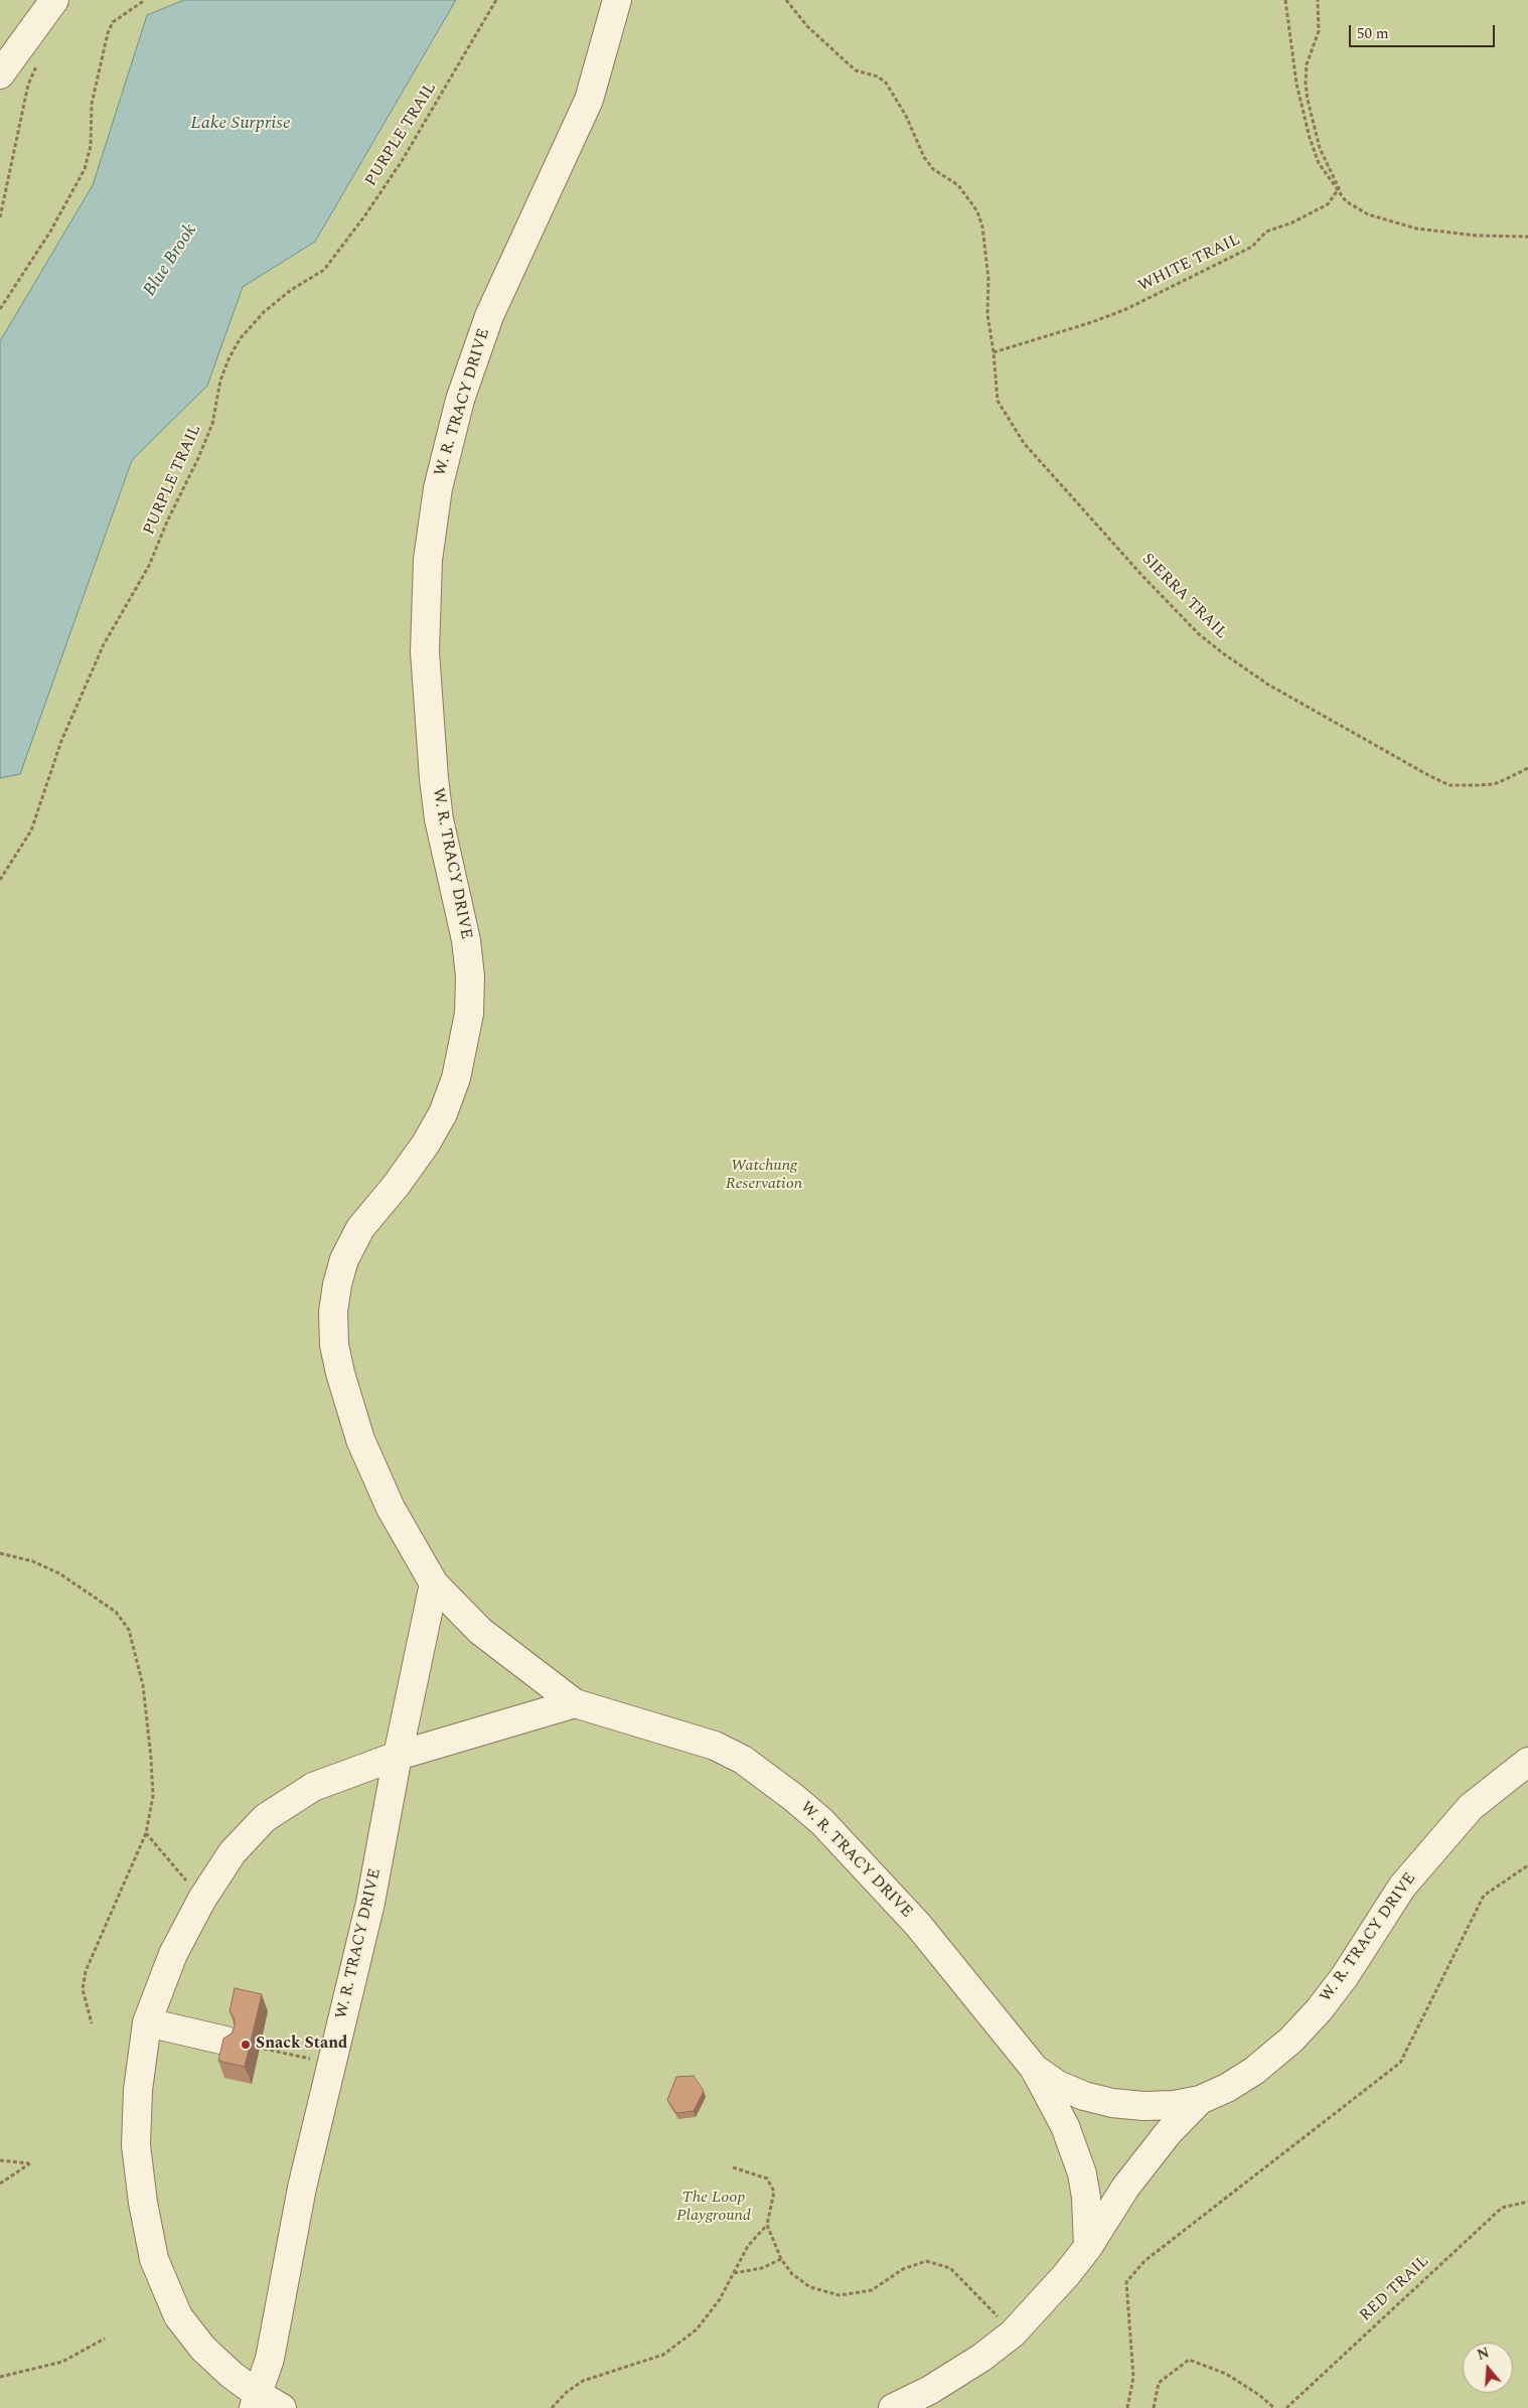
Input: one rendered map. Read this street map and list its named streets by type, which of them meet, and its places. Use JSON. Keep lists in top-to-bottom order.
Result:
{
  "streets": {
    "street": ["W. R. TRACY DRIVE"],
    "path": [
      "PURPLE TRAIL",
      "WHITE TRAIL",
      "SIERRA TRAIL",
      "RED TRAIL"
    ]
  },
  "crossings": [
    ["WHITE TRAIL", "SIERRA TRAIL"]
  ],
  "water": ["Lake Surprise", "Blue Brook"],
  "parks": ["Watchung Reservation", "The Loop Playground"],
  "places": ["Snack Stand"],
  "scale_bar": "50 m",
  "north": "top"
}
